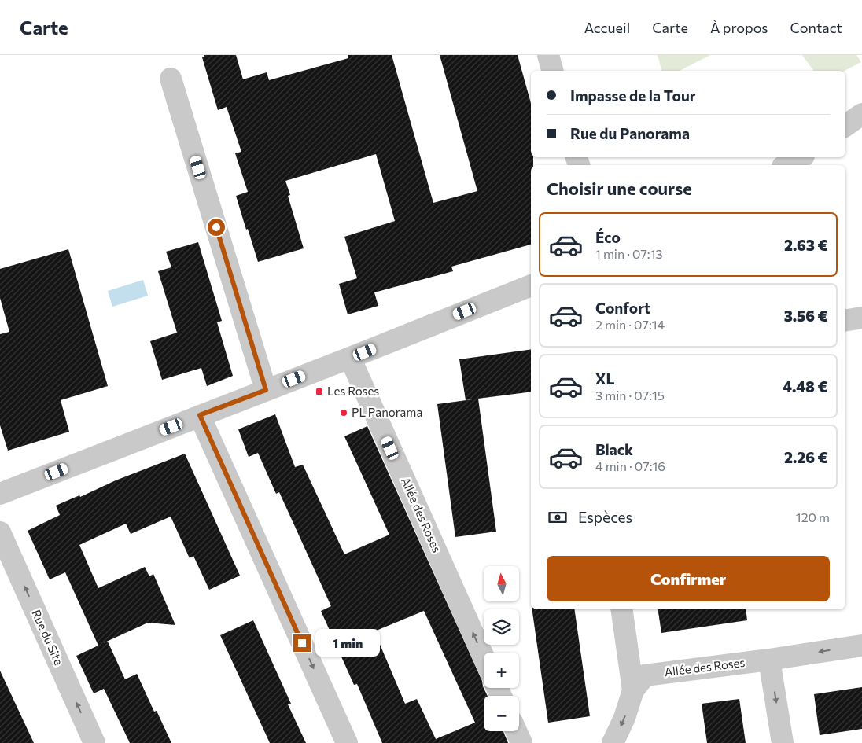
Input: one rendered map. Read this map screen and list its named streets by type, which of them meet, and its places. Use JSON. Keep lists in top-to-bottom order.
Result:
{
  "streets": {
    "street": ["Allée des Roses", "Rue du Site"]
  },
  "one_way": ["Rue du Site"],
  "places": {
    "transit": ["Les Roses"],
    "other": ["PL Panorama"]
  },
  "north": "top",
  "page": {
    "header": "Carte",
    "nav": [
      "Accueil",
      "Carte",
      "À propos",
      "Contact"
    ],
    "banner": ["Impasse de la Tour", "Rue du Panorama"],
    "heading": "Choisir une course",
    "list": [
      {
        "name": "Éco",
        "note": "1 min · 07:13",
        "value": "2.63 €"
      },
      {
        "name": "Confort",
        "note": "2 min · 07:14",
        "value": "3.56 €"
      },
      {
        "name": "XL",
        "note": "3 min · 07:15",
        "value": "4.48 €"
      },
      {
        "name": "Black",
        "note": "4 min · 07:16",
        "value": "2.26 €"
      }
    ],
    "pay": ["Espèces", "120 m"],
    "buttons": "Confirmer",
    "map_buttons": ["+", "−"],
    "bubble": "1 min"
  }
}
